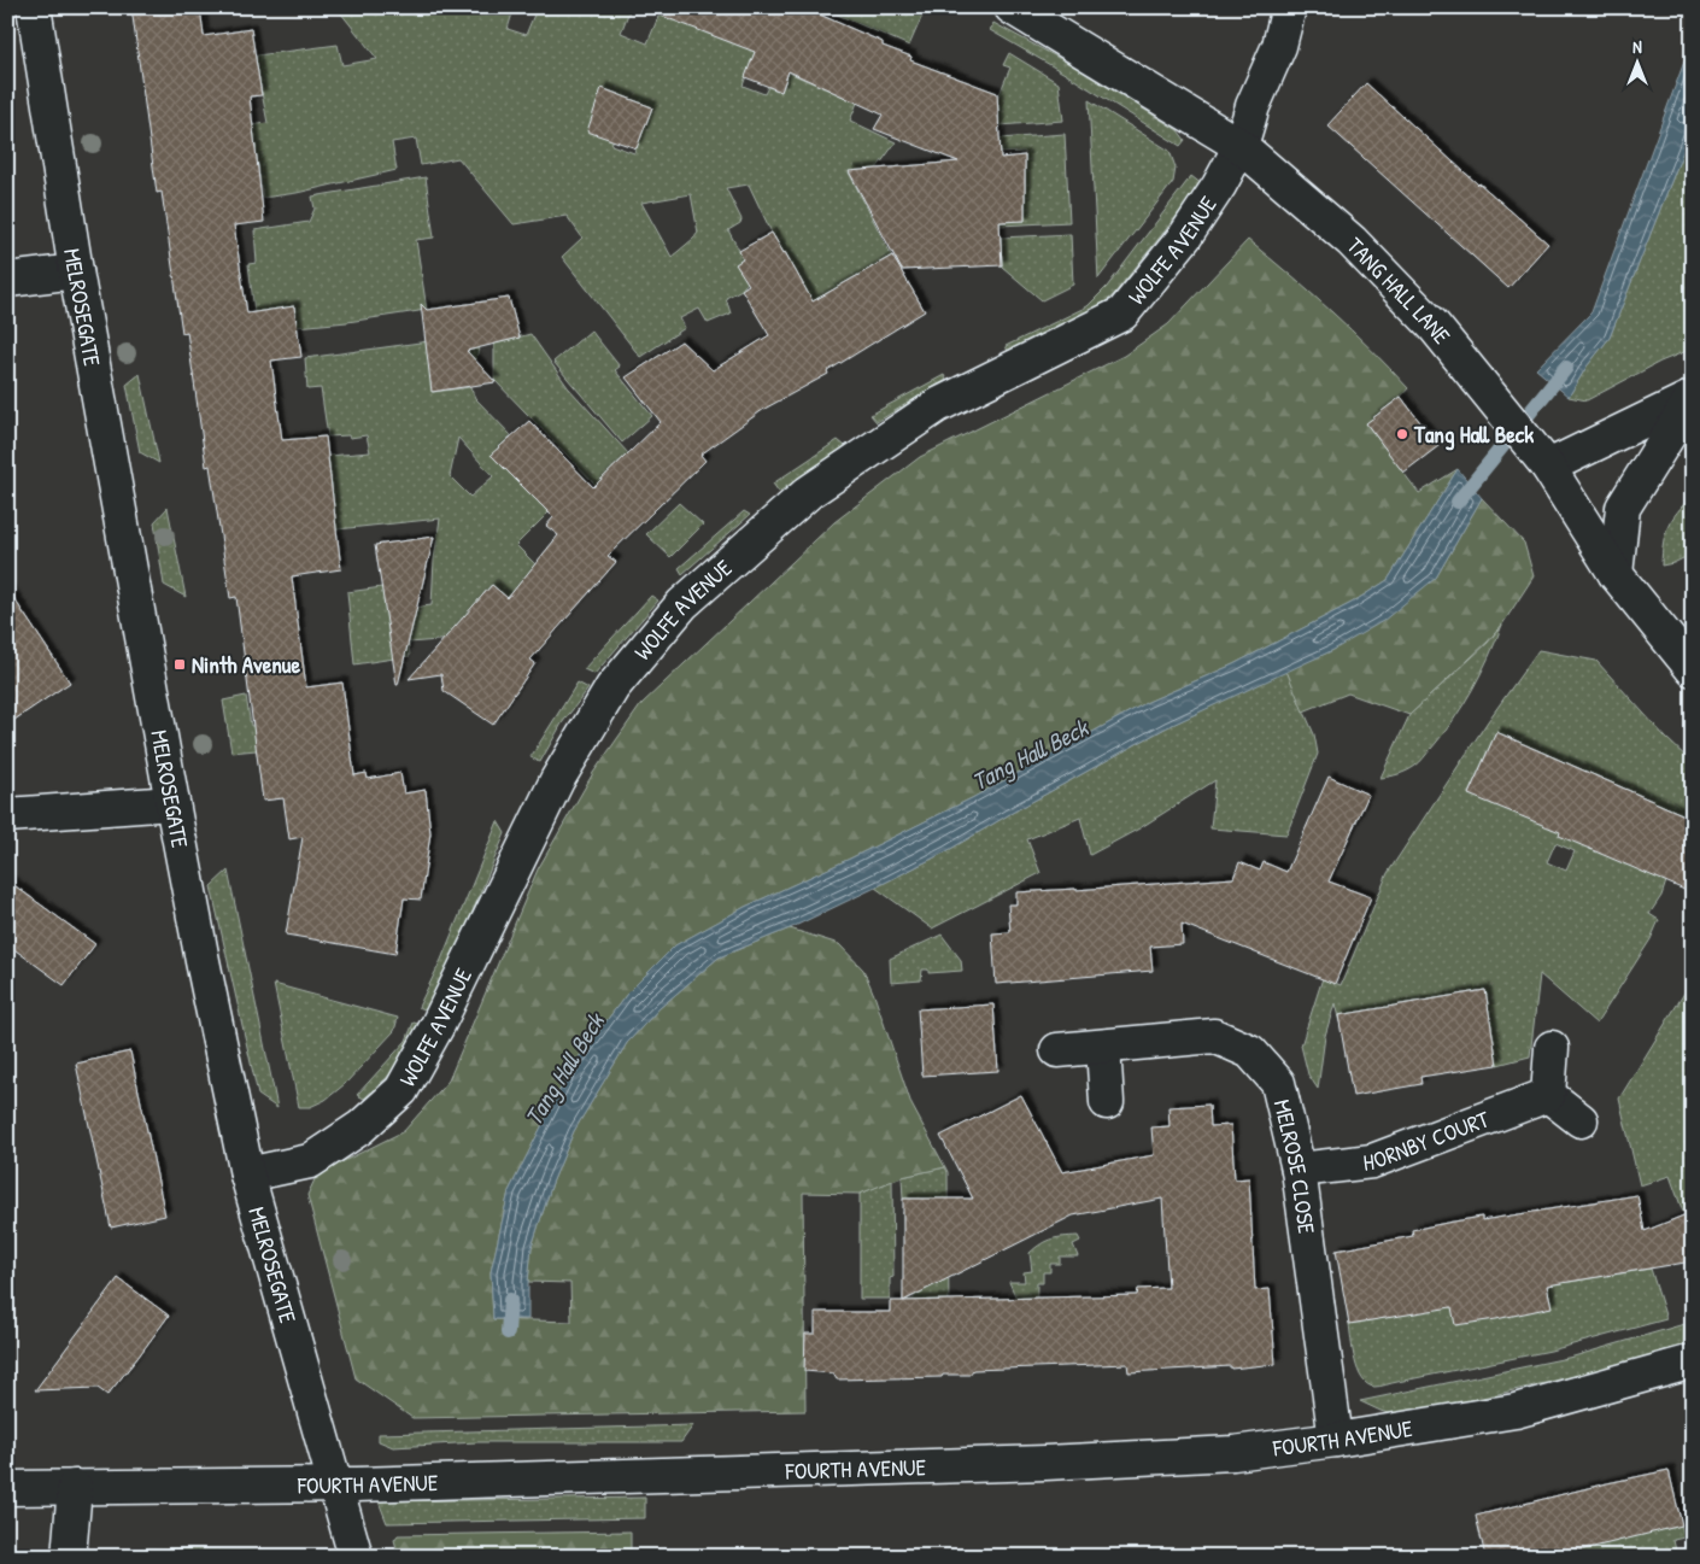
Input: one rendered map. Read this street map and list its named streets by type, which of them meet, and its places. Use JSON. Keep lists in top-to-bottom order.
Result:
{
  "streets": {
    "street": [
      "WOLFE AVENUE",
      "TANG HALL LANE",
      "MELROSEGATE",
      "HORNBY COURT",
      "MELROSE CLOSE",
      "FOURTH AVENUE"
    ]
  },
  "crossings": [
    ["WOLFE AVENUE", "TANG HALL LANE"],
    ["WOLFE AVENUE", "MELROSEGATE"],
    ["MELROSEGATE", "FOURTH AVENUE"],
    ["HORNBY COURT", "MELROSE CLOSE"],
    ["MELROSE CLOSE", "FOURTH AVENUE"]
  ],
  "water": ["Tang Hall Beck"],
  "places": {
    "other": ["Tang Hall Beck"],
    "transit": ["Ninth Avenue"]
  },
  "north": "top"
}
